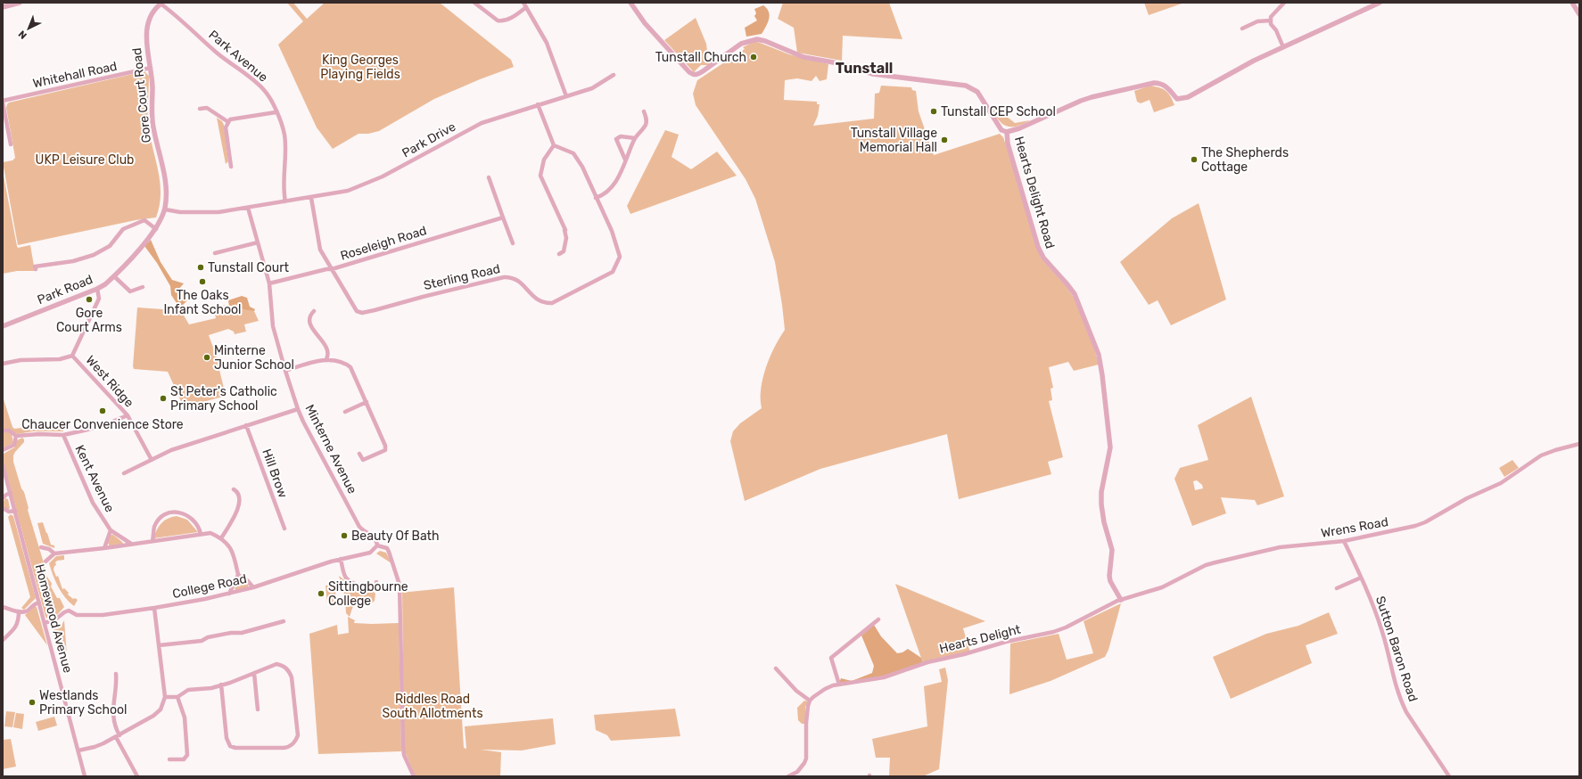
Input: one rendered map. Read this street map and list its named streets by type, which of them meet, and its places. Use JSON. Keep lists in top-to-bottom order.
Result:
{
  "streets": {
    "street": [
      "Park Avenue",
      "Whitehall Road",
      "Gore Court Road",
      "Park Drive",
      "Hearts Delight Road",
      "Roseleigh Road",
      "Sterling Road",
      "Park Road",
      "West Ridge",
      "Minterne Avenue",
      "Hill Brow",
      "Kent Avenue",
      "Wrens Road",
      "College Road",
      "Homewood Avenue",
      "Hearts Delight",
      "Sutton Baron Road"
    ]
  },
  "crossings": [
    ["Park Avenue", "Gore Court Road"],
    ["Park Avenue", "Park Drive"],
    ["Whitehall Road", "Gore Court Road"],
    ["Gore Court Road", "Park Drive"],
    ["Gore Court Road", "Park Road"],
    ["Park Drive", "Sterling Road"],
    ["Park Drive", "Park Road"],
    ["Park Drive", "Minterne Avenue"],
    ["Hearts Delight Road", "Wrens Road"],
    ["Hearts Delight Road", "Hearts Delight"],
    ["Roseleigh Road", "Sterling Road"],
    ["Roseleigh Road", "Minterne Avenue"],
    ["Minterne Avenue", "College Road"],
    ["Wrens Road", "Hearts Delight"],
    ["Wrens Road", "Sutton Baron Road"],
    ["College Road", "Homewood Avenue"]
  ],
  "districts": ["Tunstall"],
  "parks": ["King Georges Playing Fields", "UKP Leisure Club", "Riddles Road South Allotments"],
  "places": [
    "Tunstall Church",
    "Tunstall CEP School",
    "Tunstall Village Memorial Hall",
    "The Shepherds Cottage",
    "Tunstall Court",
    "The Oaks Infant School",
    "Gore Court Arms",
    "Minterne Junior School",
    "St Peter's Catholic Primary School",
    "Chaucer Convenience Store",
    "Beauty Of Bath",
    "Sittingbourne College",
    "Westlands Primary School"
  ],
  "north": "bottom left"
}
